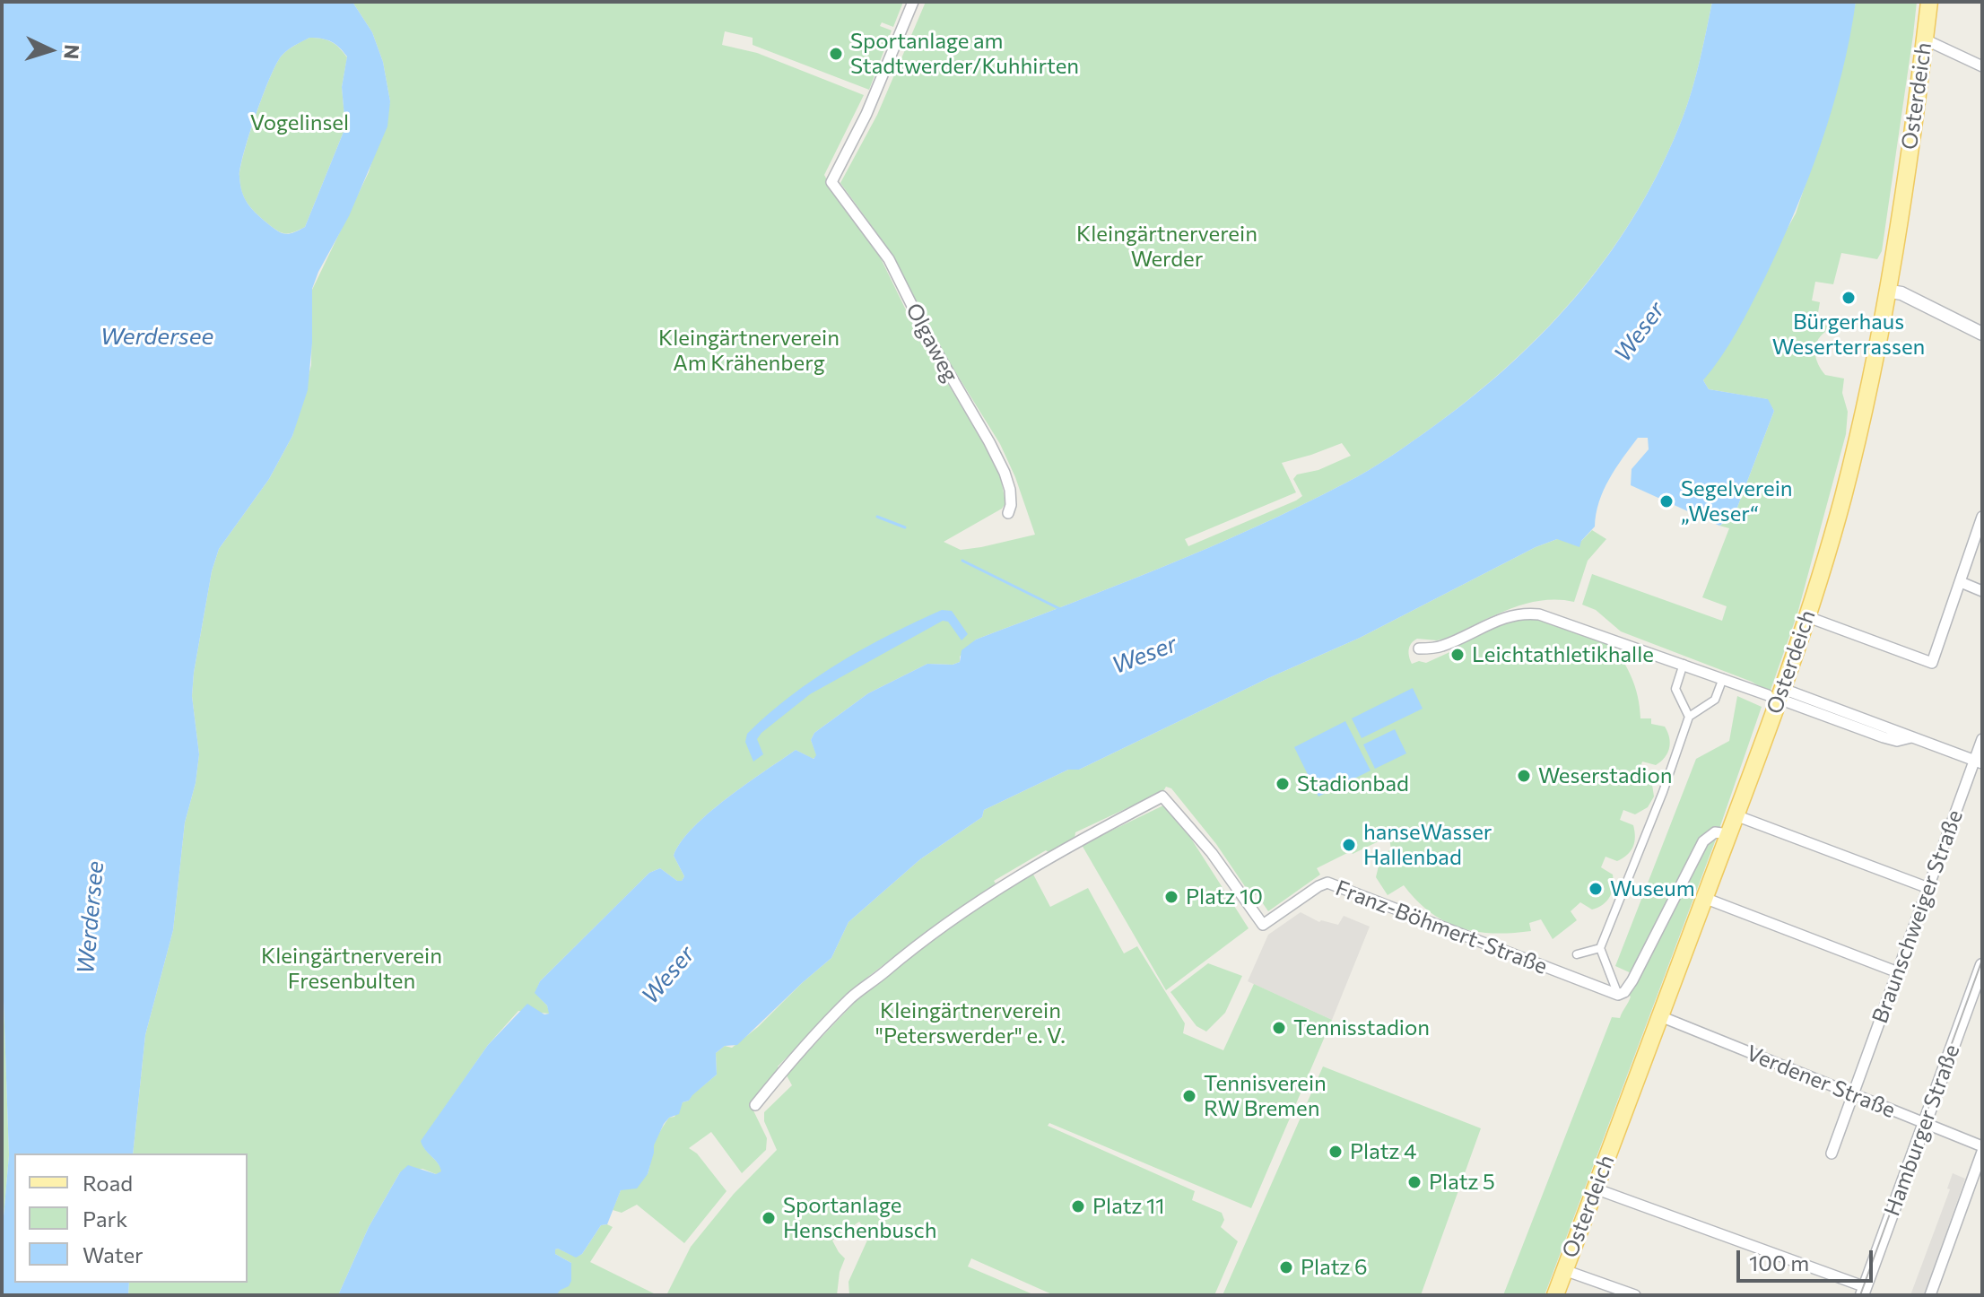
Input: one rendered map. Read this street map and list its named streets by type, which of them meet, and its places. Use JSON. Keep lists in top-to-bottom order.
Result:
{
  "streets": {
    "main road": ["Osterdeich"],
    "street": [
      "Olgaweg",
      "Braunschweiger Straße",
      "Franz-Böhmert-Straße",
      "Verdener Straße",
      "Hamburger Straße"
    ]
  },
  "crossings": [
    ["Osterdeich", "Verdener Straße"],
    ["Braunschweiger Straße", "Verdener Straße"],
    ["Verdener Straße", "Hamburger Straße"]
  ],
  "water": ["Weser", "Werdersee"],
  "parks": [
    "Vogelinsel",
    "Kleingärtnerverein Werder",
    "Kleingärtnerverein Am Krähenberg",
    "Kleingärtnerverein Fresenbulten",
    "Kleingärtnerverein \"Peterswerder\" e. V."
  ],
  "places": [
    "Sportanlage am Stadtwerder/Kuhhirten",
    "Bürgerhaus Weserterrassen",
    "Segelverein „Weser“",
    "Leichtathletikhalle",
    "Weserstadion",
    "Stadionbad",
    "hanseWasser Hallenbad",
    "Wuseum",
    "Platz 10",
    "Tennisstadion",
    "Tennisverein RW Bremen",
    "Platz 4",
    "Platz 5",
    "Platz 11",
    "Sportanlage Henschenbusch",
    "Platz 6"
  ],
  "legend": ["Road", "Park", "Water"],
  "scale_bar": "100 m",
  "north": "right"
}
